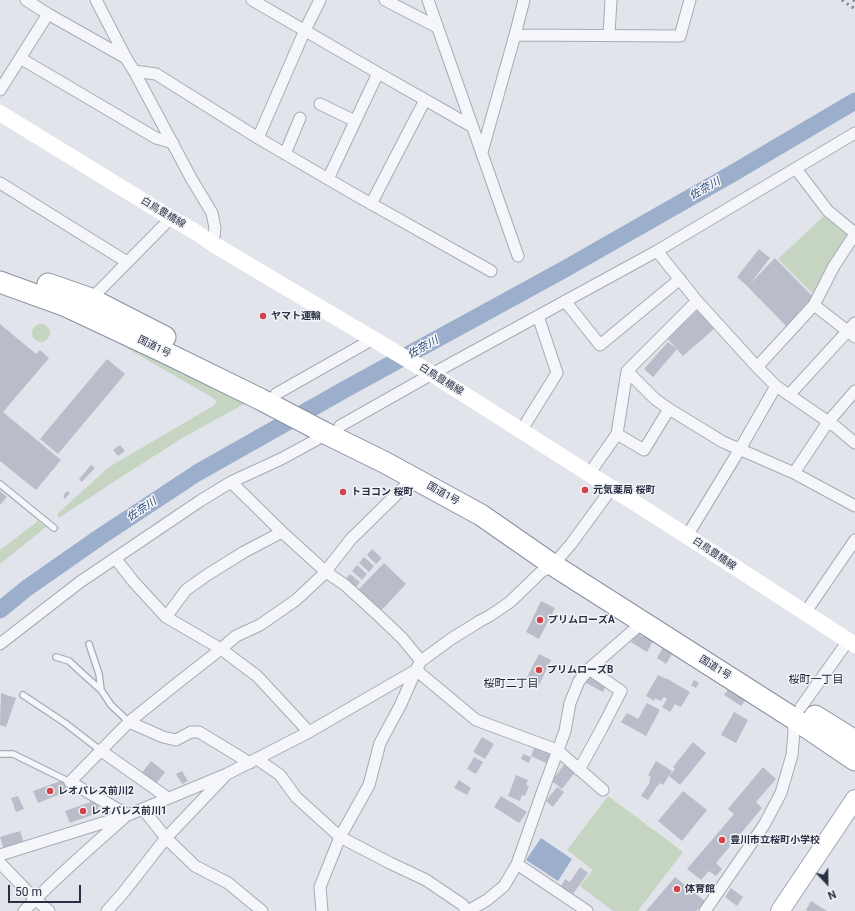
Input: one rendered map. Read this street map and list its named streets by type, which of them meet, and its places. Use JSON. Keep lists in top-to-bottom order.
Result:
{
  "streets": {
    "highway": ["国道1号"],
    "main road": ["白鳥豊橋線"]
  },
  "districts": ["桜町一丁目", "桜町二丁目"],
  "water": ["佐奈川"],
  "places": [
    "ヤマト運輸",
    "元気薬局 桜町",
    "トヨコン 桜町",
    "プリムローズA",
    "プリムローズB",
    "レオパレス前川2",
    "レオパレス前川1",
    "豊川市立桜町小学校",
    "体育館"
  ],
  "scale_bar": "50 m",
  "north": "bottom"
}
